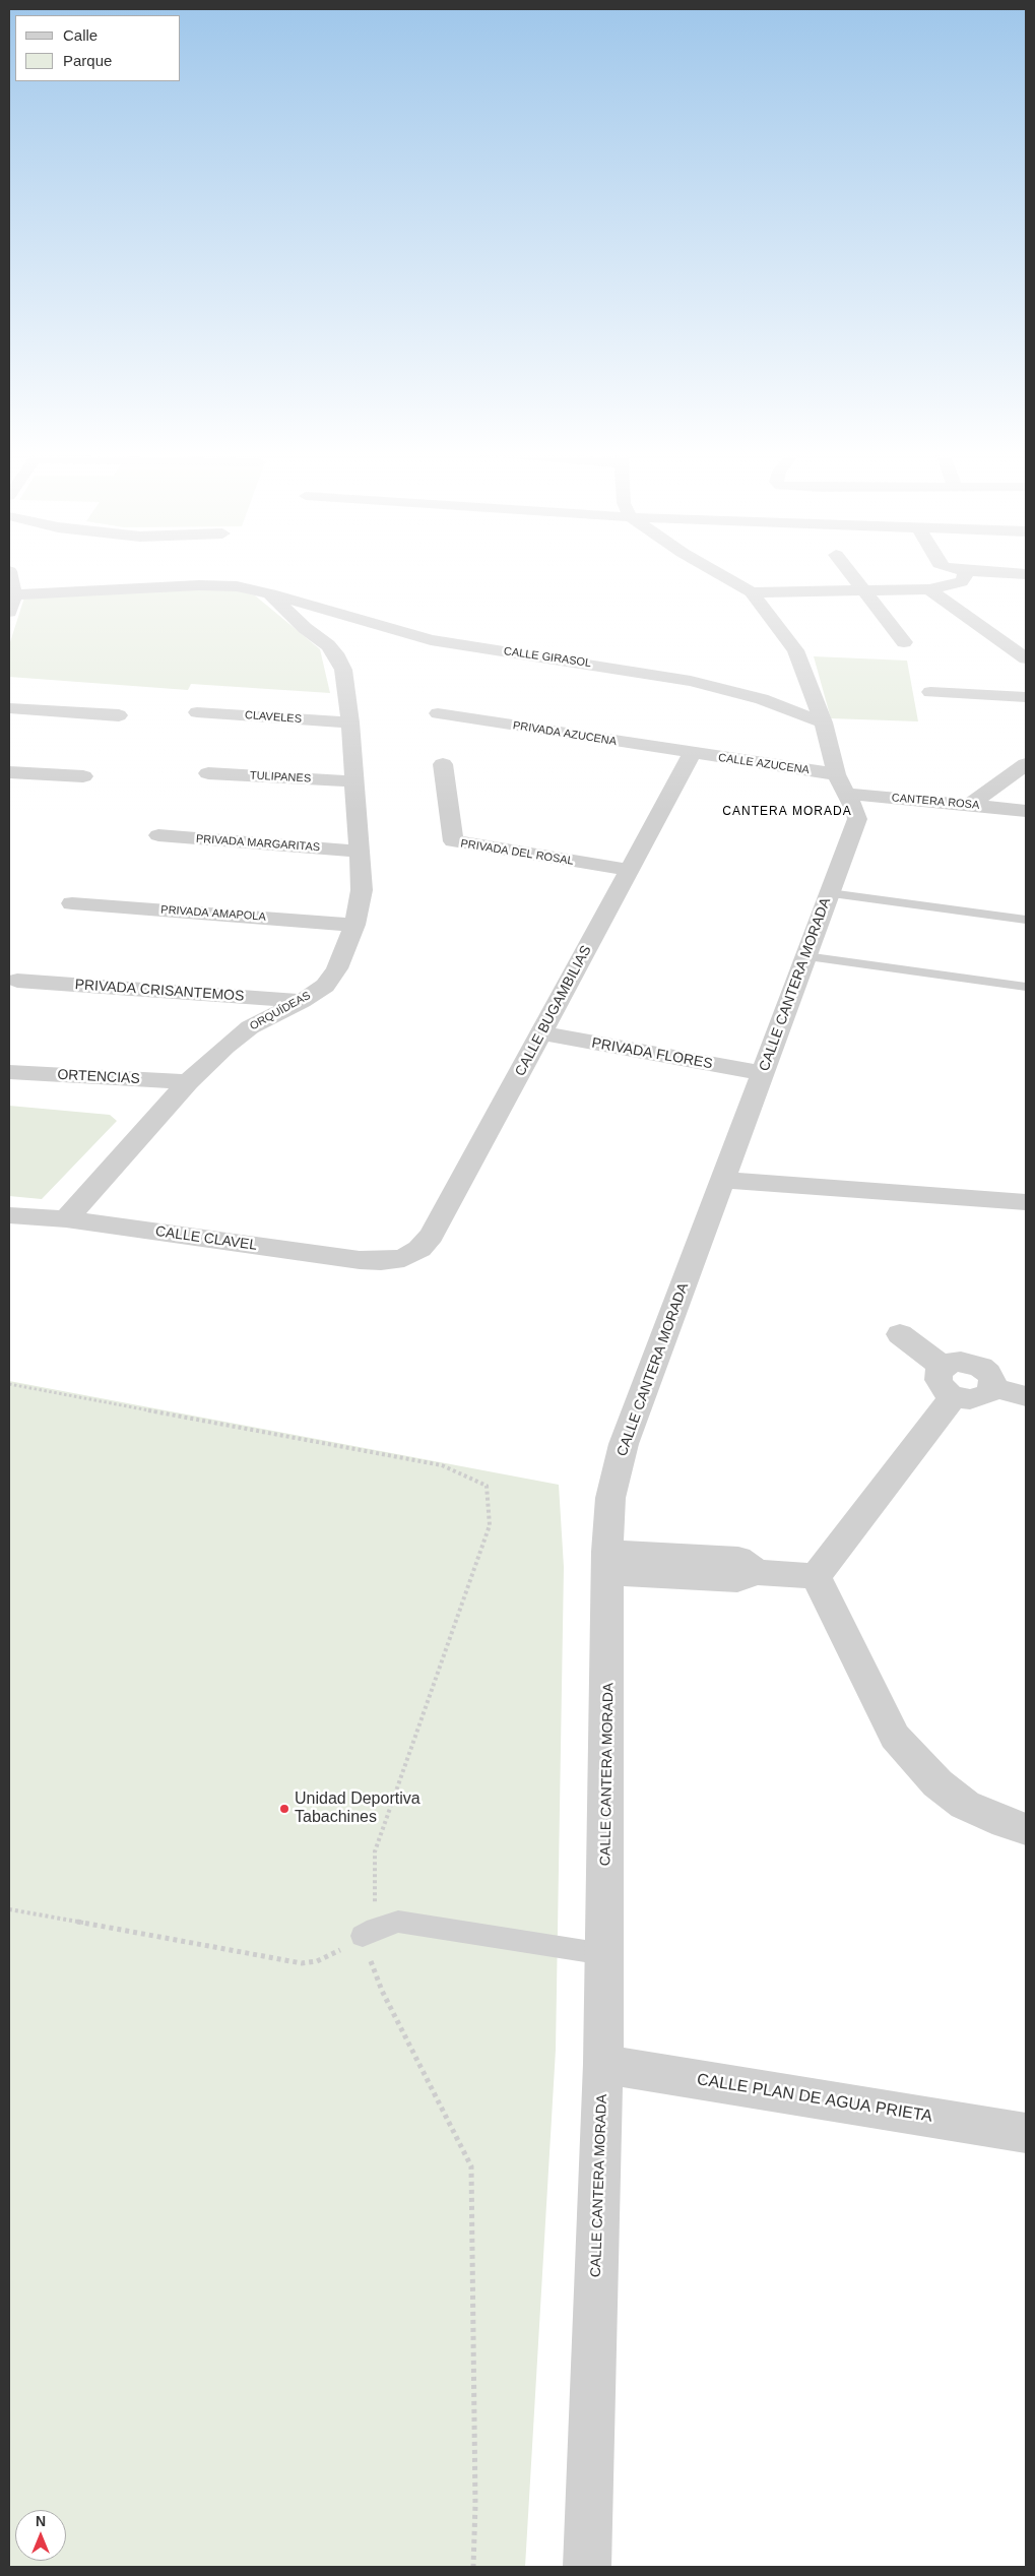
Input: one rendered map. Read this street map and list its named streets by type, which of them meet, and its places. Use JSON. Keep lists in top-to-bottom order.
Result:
{
  "streets": {
    "street": [
      "CALLE GIRASOL",
      "CLAVELES",
      "PRIVADA AZUCENA",
      "CALLE AZUCENA",
      "TULIPANES",
      "CANTERA ROSA",
      "PRIVADA MARGARITAS",
      "PRIVADA DEL ROSAL",
      "PRIVADA AMAPOLA",
      "CALLE CANTERA MORADA",
      "PRIVADA CRISANTEMOS",
      "ORQUÍDEAS",
      "CALLE BUGAMBILIAS",
      "PRIVADA FLORES",
      "ORTENCIAS",
      "CALLE CLAVEL",
      "CALLE PLAN DE AGUA PRIETA"
    ]
  },
  "crossings": [
    ["CALLE GIRASOL", "CALLE CANTERA MORADA"],
    ["CALLE GIRASOL", "ORQUÍDEAS"],
    ["CLAVELES", "ORQUÍDEAS"],
    ["PRIVADA AZUCENA", "CALLE AZUCENA"],
    ["PRIVADA AZUCENA", "CALLE BUGAMBILIAS"],
    ["CALLE AZUCENA", "CANTERA ROSA"],
    ["CALLE AZUCENA", "CALLE CANTERA MORADA"],
    ["CALLE AZUCENA", "CALLE BUGAMBILIAS"],
    ["TULIPANES", "ORQUÍDEAS"],
    ["CANTERA ROSA", "CALLE CANTERA MORADA"],
    ["PRIVADA MARGARITAS", "ORQUÍDEAS"],
    ["PRIVADA DEL ROSAL", "CALLE BUGAMBILIAS"],
    ["PRIVADA AMAPOLA", "ORQUÍDEAS"],
    ["CALLE CANTERA MORADA", "PRIVADA FLORES"],
    ["CALLE CANTERA MORADA", "CALLE PLAN DE AGUA PRIETA"],
    ["PRIVADA CRISANTEMOS", "ORQUÍDEAS"],
    ["ORQUÍDEAS", "ORTENCIAS"],
    ["ORQUÍDEAS", "CALLE CLAVEL"],
    ["CALLE BUGAMBILIAS", "PRIVADA FLORES"],
    ["CALLE BUGAMBILIAS", "CALLE CLAVEL"]
  ],
  "districts": ["CANTERA MORADA"],
  "places": ["Unidad Deportiva Tabachines"],
  "legend": ["Calle", "Parque"],
  "north": "top"
}
